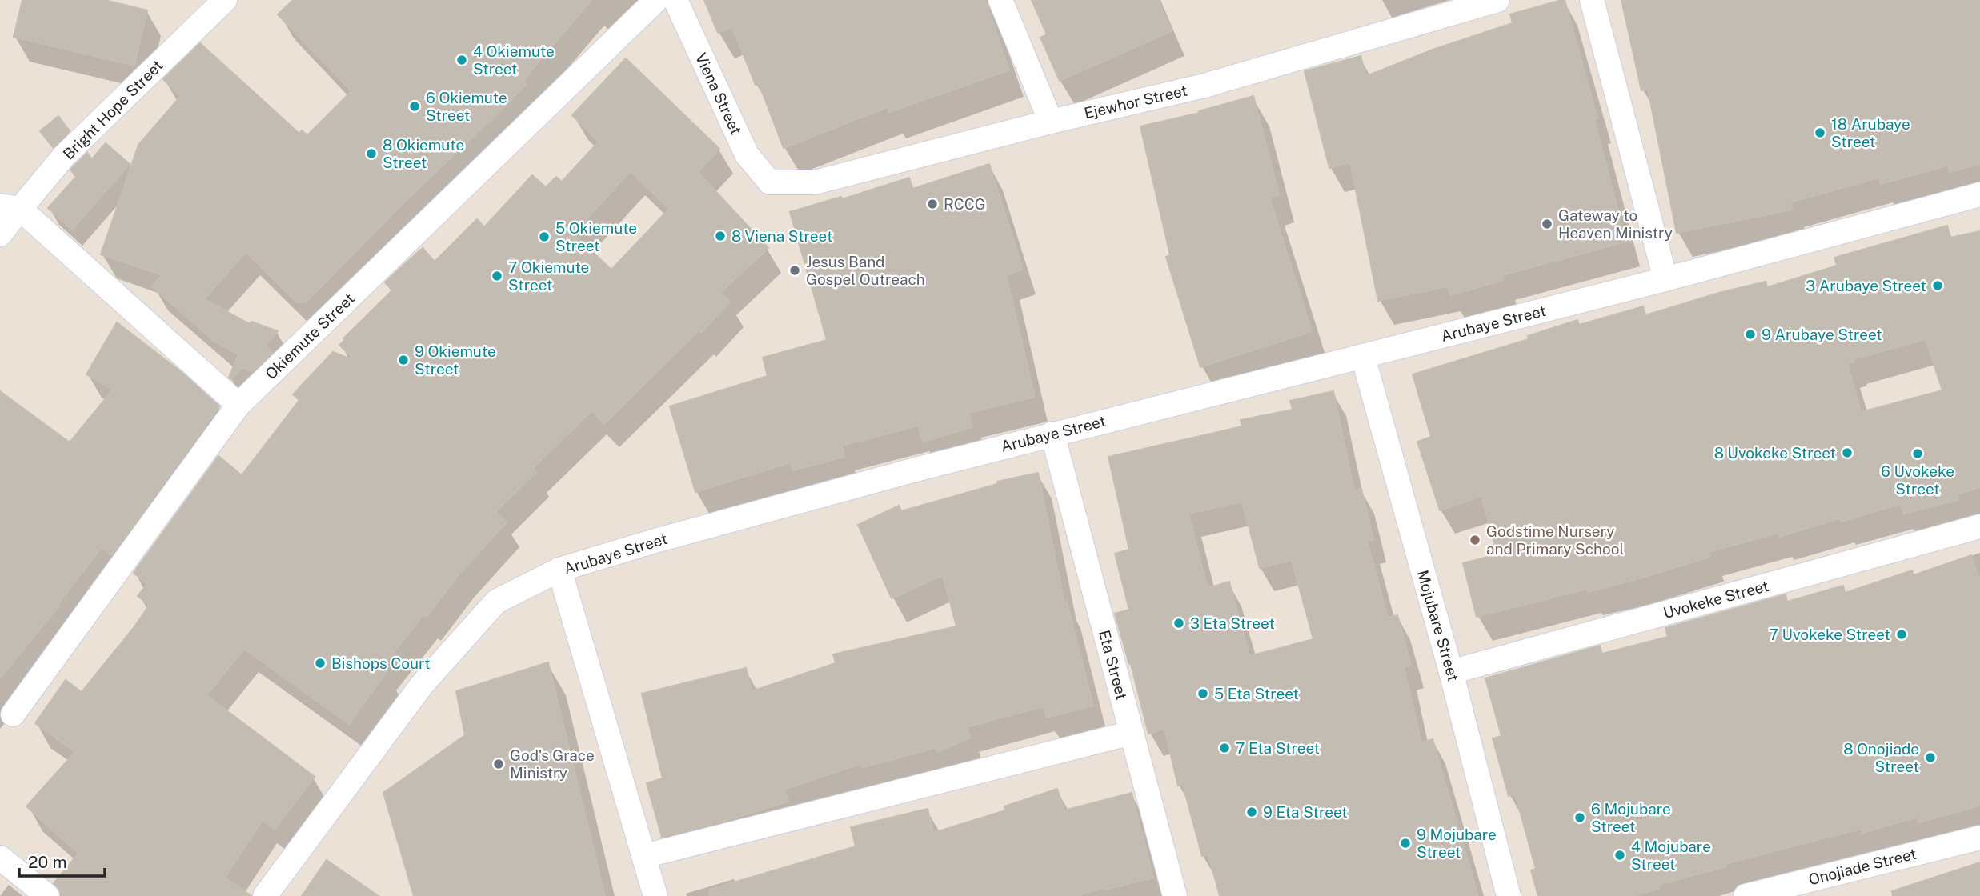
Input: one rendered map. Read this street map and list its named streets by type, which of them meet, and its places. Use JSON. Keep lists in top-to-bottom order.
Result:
{
  "streets": {
    "street": [
      "Viena Street",
      "Ejewhor Street",
      "Bright Hope Street",
      "Arubaye Street",
      "Okiemute Street",
      "Uvokeke Street",
      "Mojubare Street",
      "Eta Street",
      "Onojiade Street"
    ]
  },
  "crossings": [
    ["Viena Street", "Ejewhor Street"],
    ["Arubaye Street", "Mojubare Street"],
    ["Arubaye Street", "Eta Street"],
    ["Uvokeke Street", "Mojubare Street"]
  ],
  "places": [
    "4 Okiemute Street",
    "6 Okiemute Street",
    "18 Arubaye Street",
    "8 Okiemute Street",
    "RCCG",
    "Gateway to Heaven Ministry",
    "8 Viena Street",
    "5 Okiemute Street",
    "Jesus Band Gospel Outreach",
    "7 Okiemute Street",
    "3 Arubaye Street",
    "9 Arubaye Street",
    "9 Okiemute Street",
    "8 Uvokeke Street",
    "6 Uvokeke Street",
    "Godstime Nursery and Primary School",
    "3 Eta Street",
    "7 Uvokeke Street",
    "Bishops Court",
    "5 Eta Street",
    "7 Eta Street",
    "8 Onojiade Street",
    "God's Grace Ministry",
    "9 Eta Street",
    "6 Mojubare Street",
    "9 Mojubare Street",
    "4 Mojubare Street"
  ],
  "scale_bar": "20 m"
}
